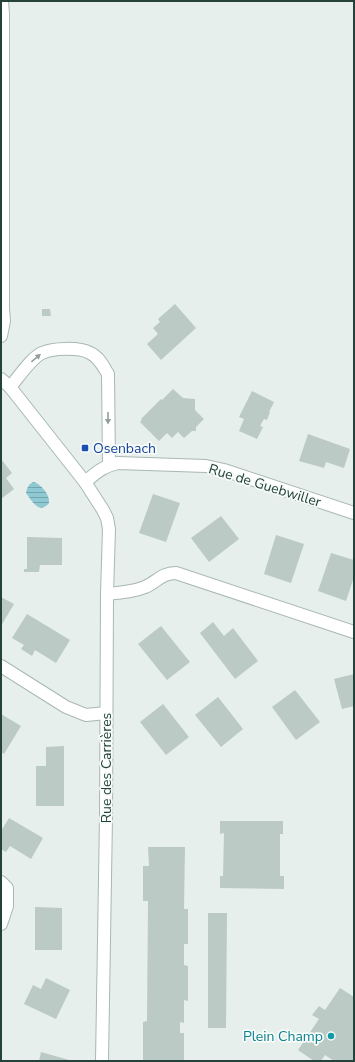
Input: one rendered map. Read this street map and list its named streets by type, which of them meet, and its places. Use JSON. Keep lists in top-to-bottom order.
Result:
{
  "streets": {
    "street": ["Rue de Guebwiller", "Rue des Carrières"]
  },
  "crossings": [
    ["Rue de Guebwiller", "Rue des Carrières"]
  ],
  "places": {
    "transit": ["Osenbach"],
    "other": ["Plein Champ"]
  }
}
